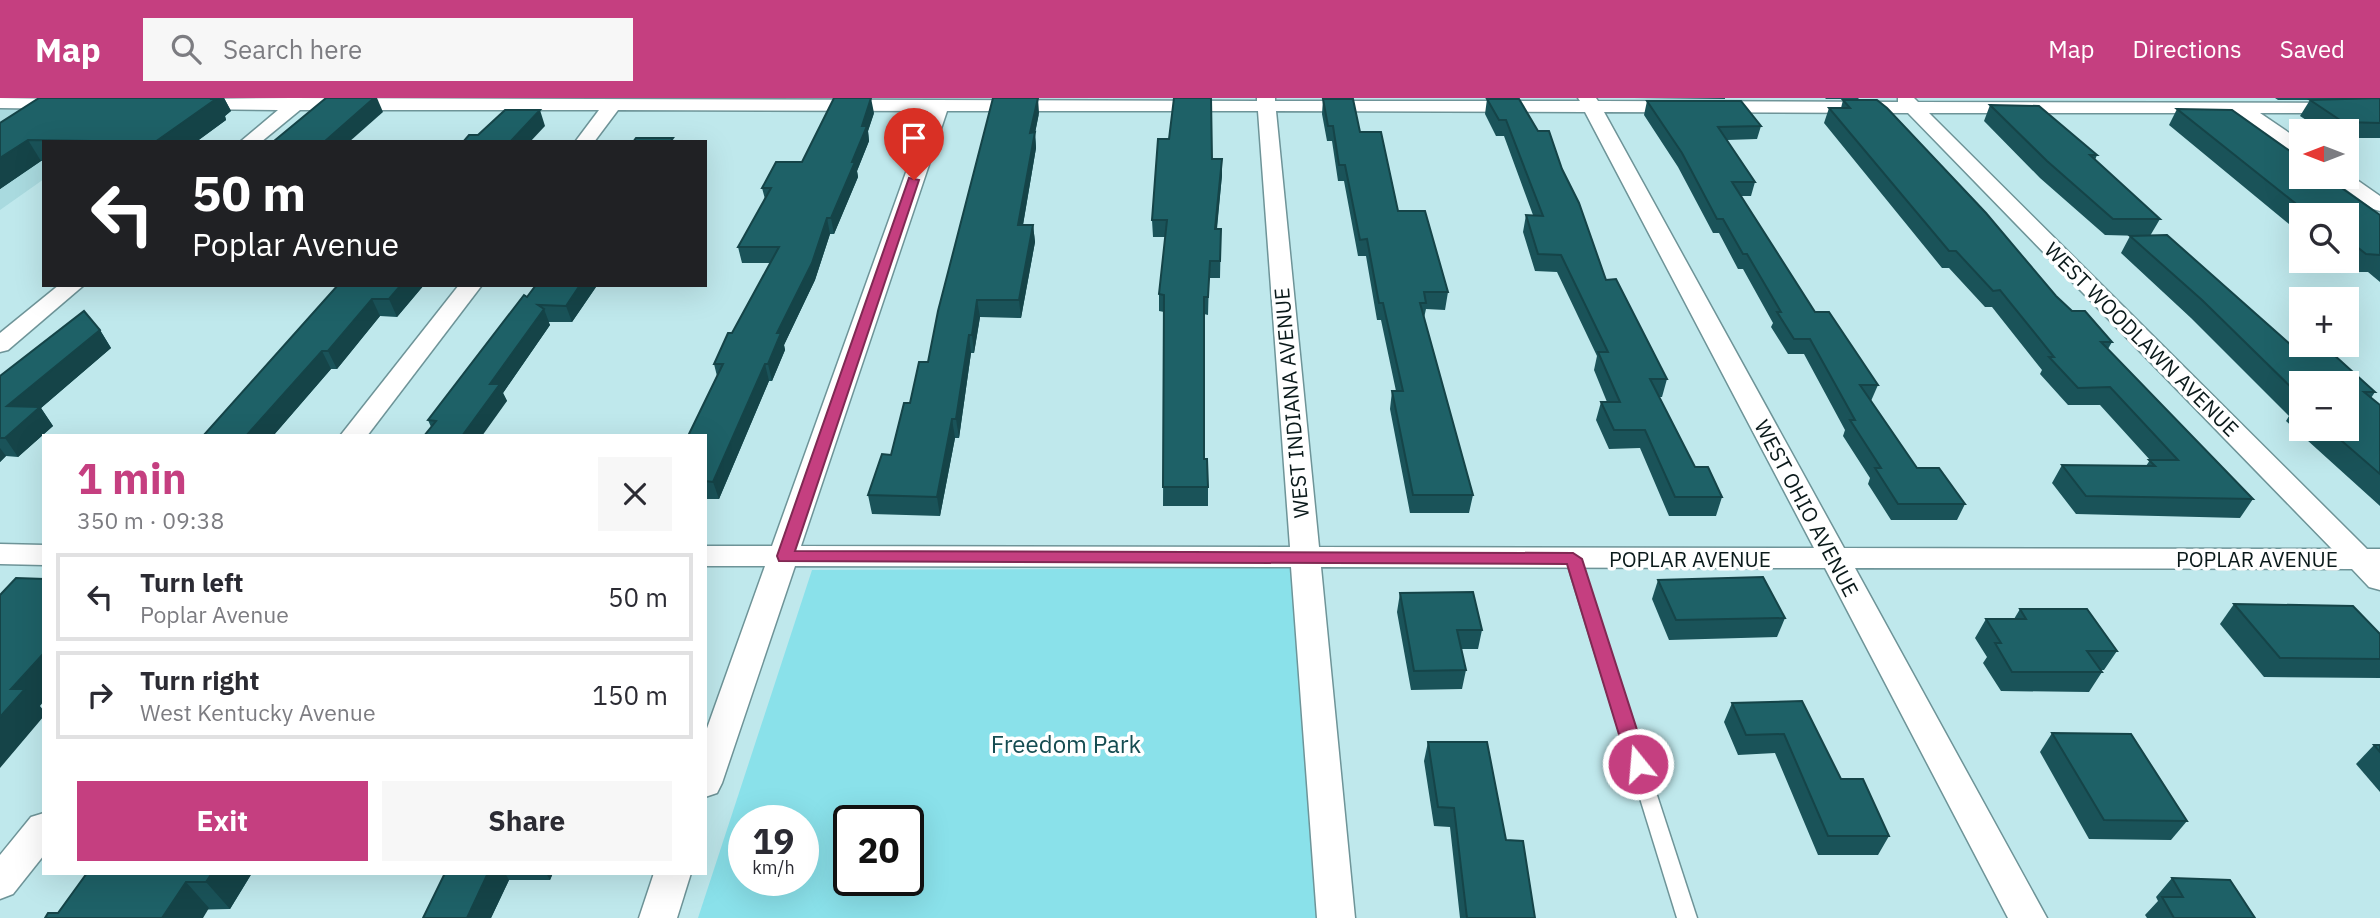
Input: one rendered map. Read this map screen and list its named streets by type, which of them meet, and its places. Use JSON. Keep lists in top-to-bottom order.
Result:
{
  "streets": {
    "street": [
      "WEST WOODLAWN AVENUE",
      "WEST INDIANA AVENUE",
      "WEST OHIO AVENUE",
      "POPLAR AVENUE"
    ]
  },
  "crossings": [
    ["WEST WOODLAWN AVENUE", "POPLAR AVENUE"],
    ["WEST INDIANA AVENUE", "POPLAR AVENUE"],
    ["WEST OHIO AVENUE", "POPLAR AVENUE"]
  ],
  "parks": ["Freedom Park"],
  "north": "left",
  "page": {
    "header": "Map",
    "search": "Search here",
    "nav": ["Map", "Directions", "Saved"],
    "map_buttons": ["+", "−"],
    "turn": ["50 m", "Poplar Avenue"],
    "heading": ["1 min", "350 m · 09:38"],
    "list": [
      {
        "name": "Turn left",
        "note": "Poplar Avenue",
        "value": "50 m"
      },
      {
        "name": "Turn right",
        "note": "West Kentucky Avenue",
        "value": "150 m"
      }
    ],
    "buttons": ["Exit", "Share"],
    "speed": "19 km/h",
    "limit": "20"
  }
}
